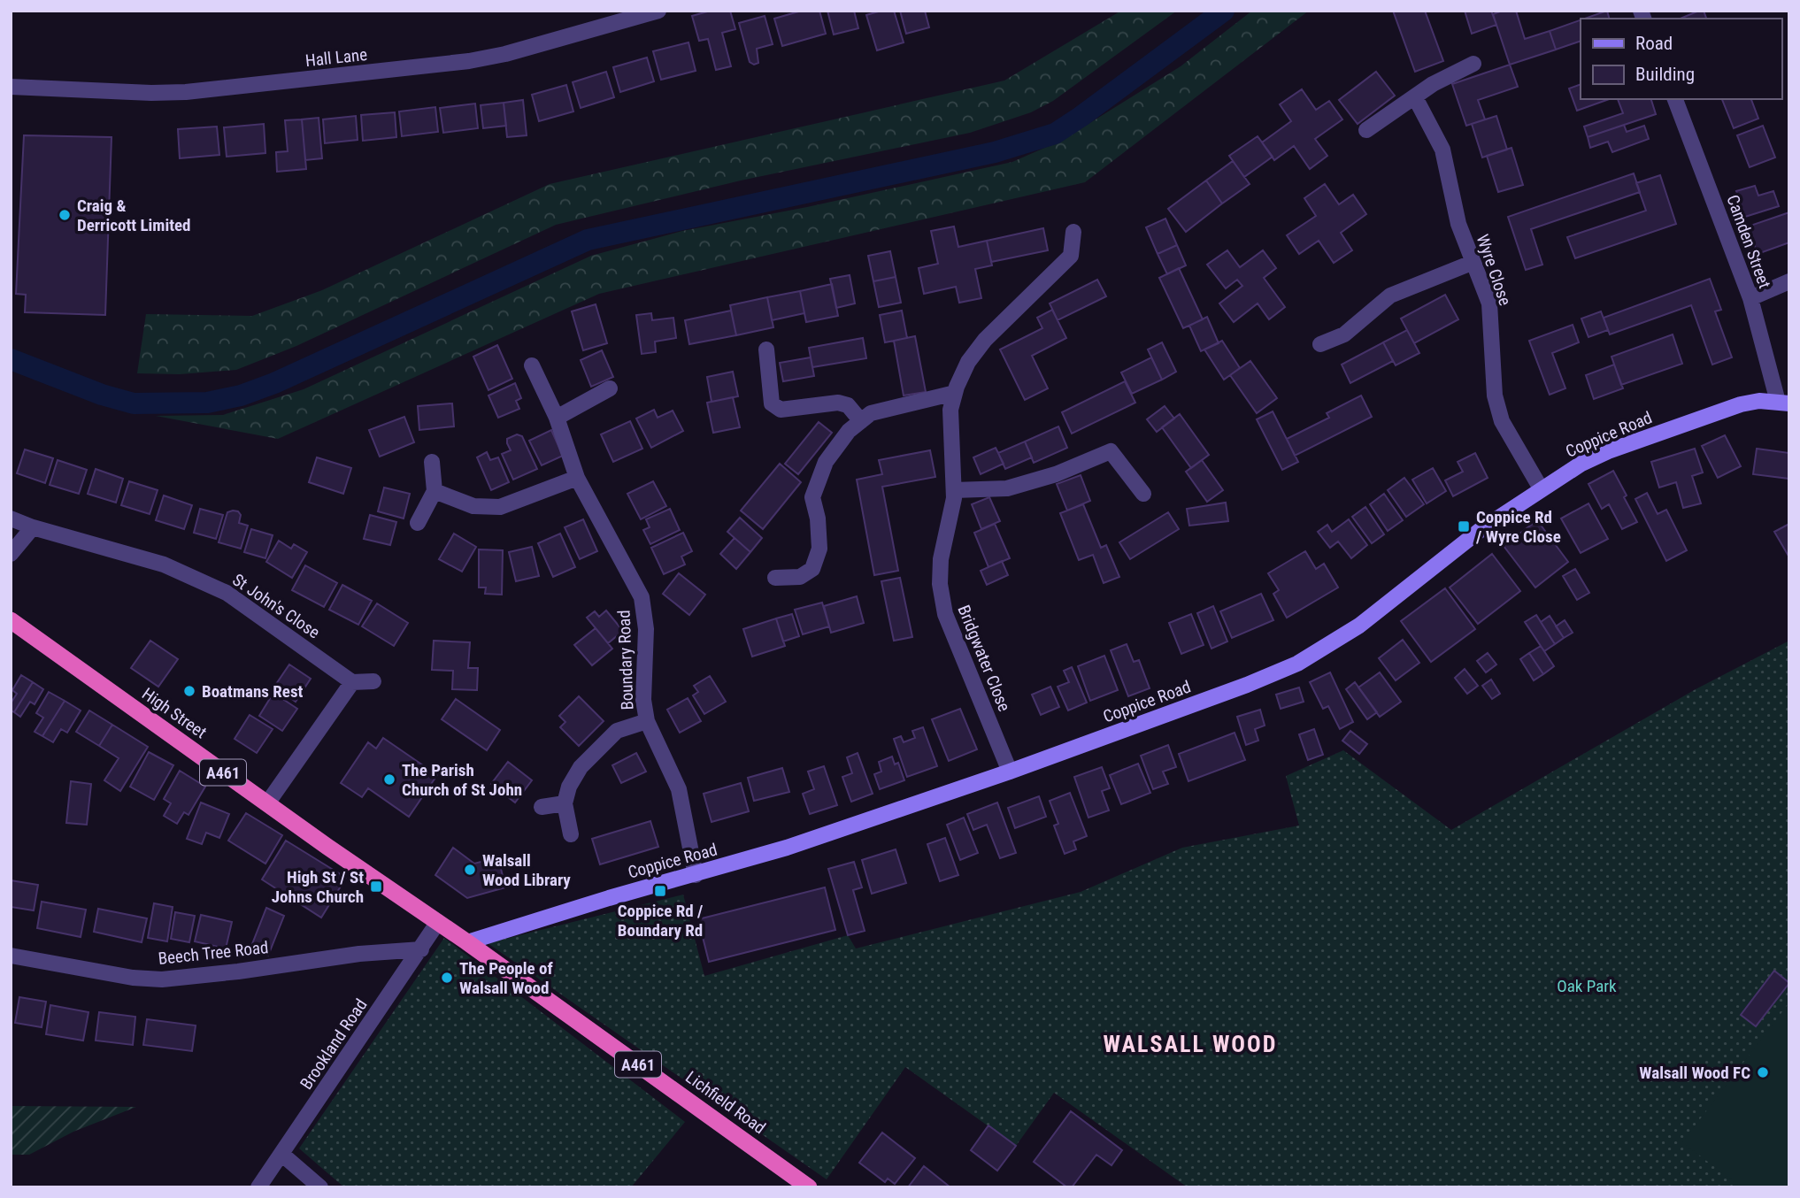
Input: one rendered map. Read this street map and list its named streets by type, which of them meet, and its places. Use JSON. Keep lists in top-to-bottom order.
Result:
{
  "streets": {
    "highway": ["High Street", "A461", "Lichfield Road"],
    "main road": ["Coppice Road"],
    "street": [
      "Hall Lane",
      "Camden Street",
      "Wyre Close",
      "St John's Close",
      "Bridgwater Close",
      "Boundary Road",
      "Beech Tree Road",
      "Brookland Road"
    ]
  },
  "crossings": [
    ["Camden Street", "Coppice Road"],
    ["Wyre Close", "Coppice Road"],
    ["Coppice Road", "Bridgwater Close"],
    ["Coppice Road", "Boundary Road"],
    ["Coppice Road", "Lichfield Road"],
    ["High Street", "Brookland Road"],
    ["High Street", "Lichfield Road"],
    ["Beech Tree Road", "Brookland Road"],
    ["Brookland Road", "Lichfield Road"]
  ],
  "districts": ["WALSALL WOOD"],
  "parks": ["Oak Park"],
  "places": {
    "other": [
      "Craig & Derricott Limited",
      "Boatmans Rest",
      "The Parish Church of St John",
      "Walsall Wood Library",
      "The People of Walsall Wood",
      "Walsall Wood FC"
    ],
    "transit": ["Coppice Rd / Wyre Close", "High St / St Johns Church", "Coppice Rd / Boundary Rd"]
  },
  "legend": ["Road", "Building"]
}
